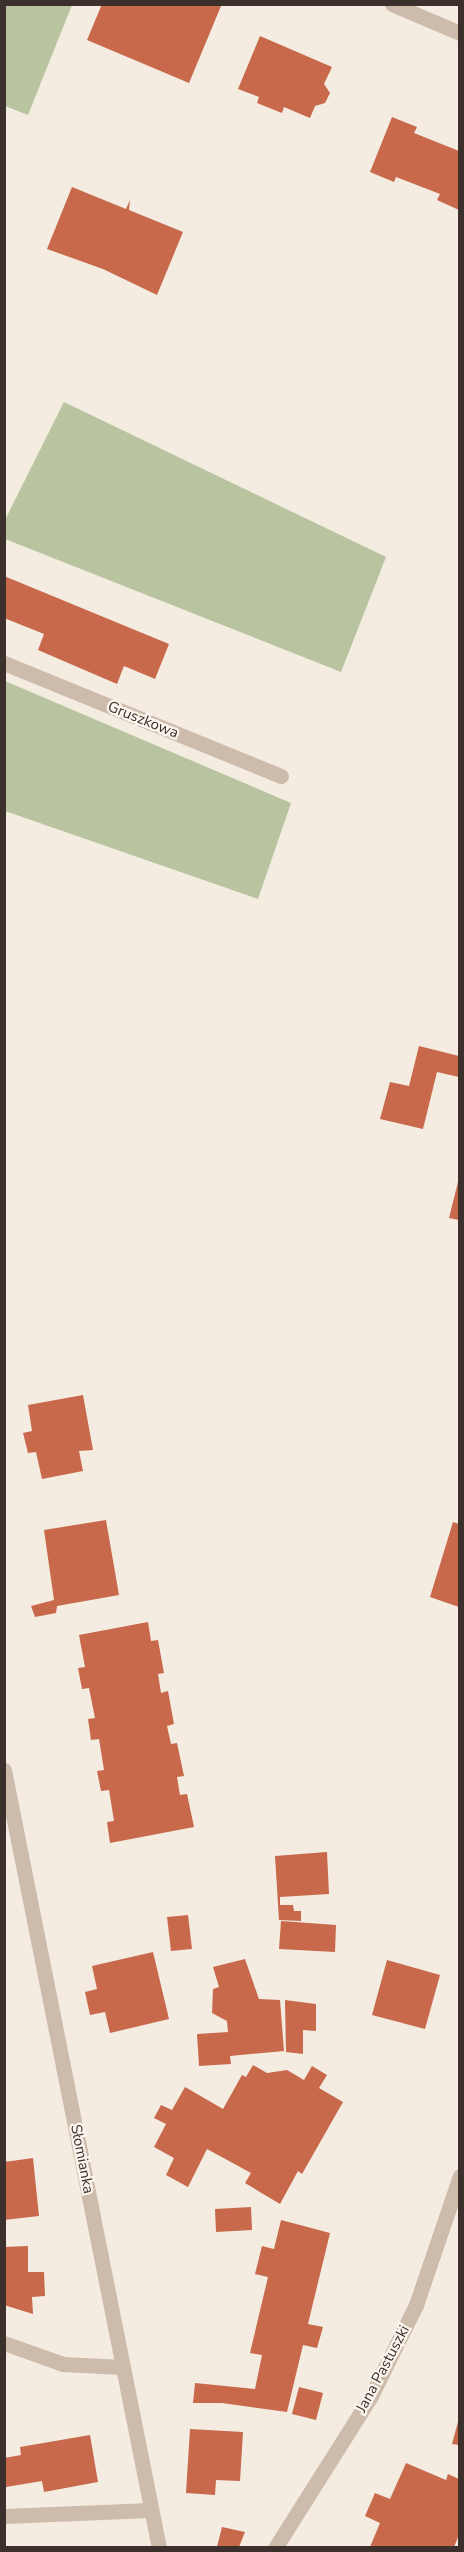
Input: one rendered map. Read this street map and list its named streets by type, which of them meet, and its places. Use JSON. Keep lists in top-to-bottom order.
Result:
{
  "streets": {
    "street": ["Gruszkowa", "Słomianka", "Jana Pastuszki"]
  }
}
